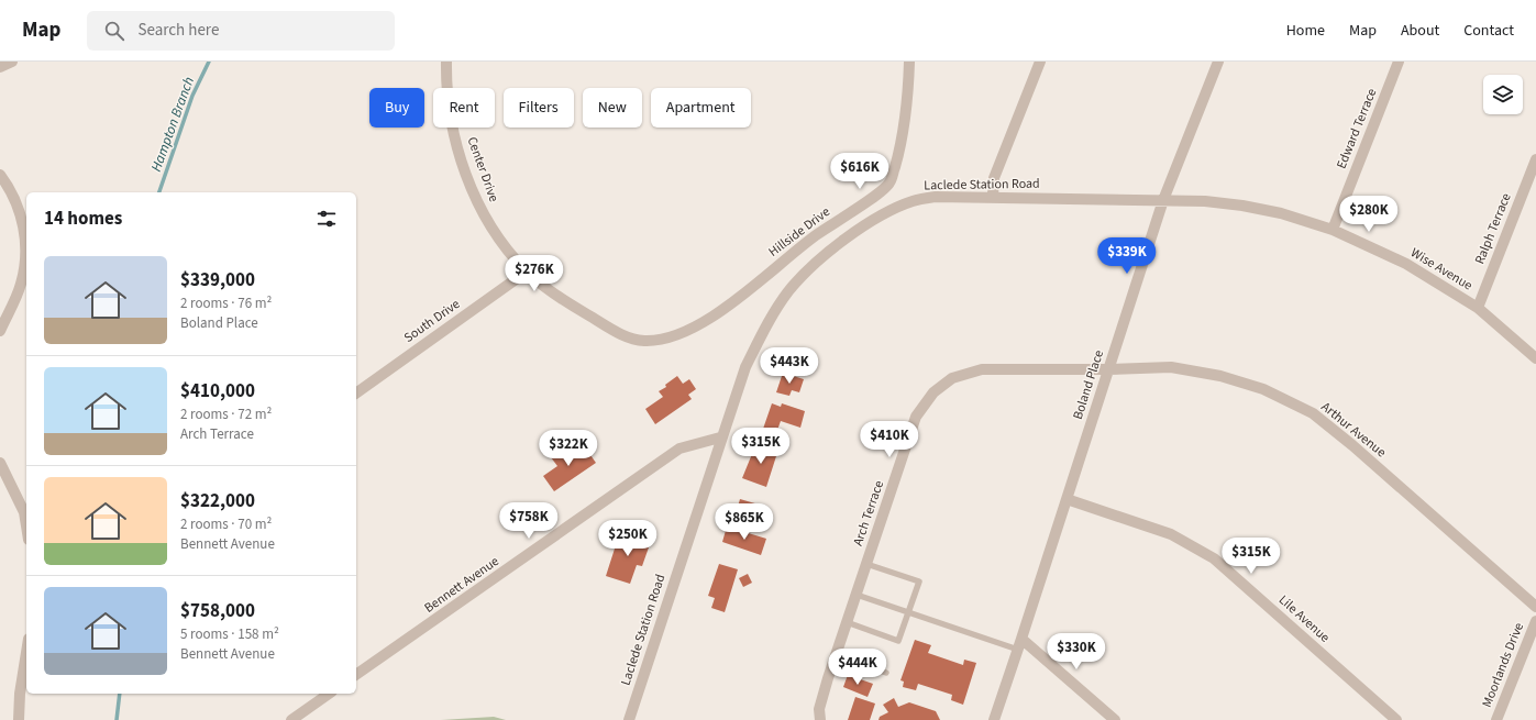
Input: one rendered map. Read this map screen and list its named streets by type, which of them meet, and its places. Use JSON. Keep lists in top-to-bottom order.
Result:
{
  "streets": {
    "street": [
      "Edward Terrace",
      "Center Drive",
      "Laclede Station Road",
      "Ralph Terrace",
      "Hillside Drive",
      "Wise Avenue",
      "South Drive",
      "Boland Place",
      "Arthur Avenue",
      "Arch Terrace",
      "Bennett Avenue",
      "Lile Avenue",
      "Moorlands Drive"
    ]
  },
  "crossings": [
    ["Edward Terrace", "Wise Avenue"],
    ["Center Drive", "Hillside Drive"],
    ["Center Drive", "South Drive"],
    ["Laclede Station Road", "Wise Avenue"],
    ["Laclede Station Road", "Boland Place"],
    ["Laclede Station Road", "Bennett Avenue"],
    ["Ralph Terrace", "Wise Avenue"],
    ["Wise Avenue", "Boland Place"],
    ["Boland Place", "Arthur Avenue"],
    ["Boland Place", "Arch Terrace"],
    ["Boland Place", "Lile Avenue"],
    ["Arthur Avenue", "Arch Terrace"]
  ],
  "water": ["Hampton Branch"],
  "page": {
    "header": "Map",
    "search": "Search here",
    "nav": [
      "Home",
      "Map",
      "About",
      "Contact"
    ],
    "chip": [
      "Buy",
      "Rent",
      "Filters",
      "New",
      "Apartment"
    ],
    "price": [
      "$616K",
      "$280K",
      "$339K",
      "$276K",
      "$443K",
      "$410K",
      "$315K",
      "$322K",
      "$758K",
      "$865K",
      "$250K",
      "$315K",
      "$330K",
      "$444K"
    ],
    "heading": "14 homes",
    "list": [
      {
        "name": "$339,000",
        "note": "2 rooms · 76 m² · Boland Place"
      },
      {
        "name": "$410,000",
        "note": "2 rooms · 72 m² · Arch Terrace"
      },
      {
        "name": "$322,000",
        "note": "2 rooms · 70 m² · Bennett Avenue"
      },
      {
        "name": "$758,000",
        "note": "5 rooms · 158 m² · Bennett Avenue"
      }
    ]
  }
}
